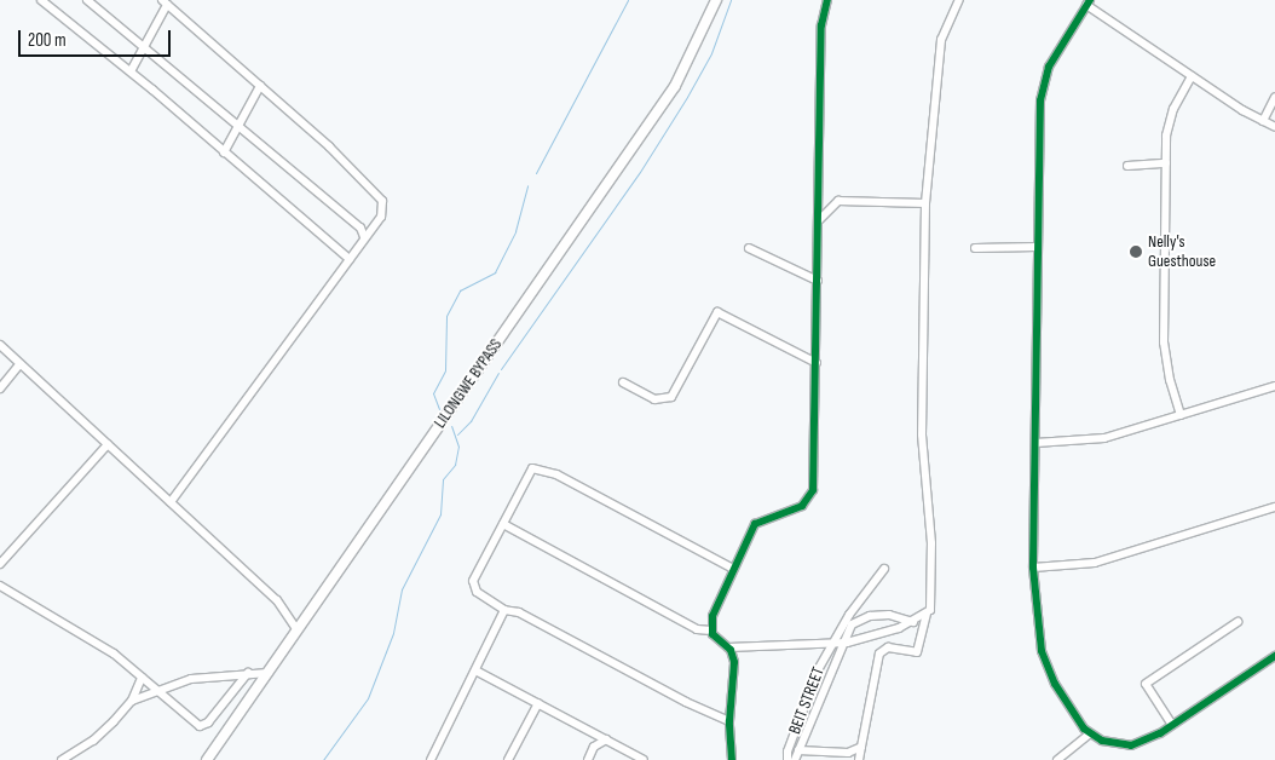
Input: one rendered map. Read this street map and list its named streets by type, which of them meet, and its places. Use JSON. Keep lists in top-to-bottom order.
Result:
{
  "streets": {
    "main road": ["LILONGWE BYPASS"],
    "street": ["BEIT STREET"]
  },
  "places": ["Nelly's Guesthouse"],
  "scale_bar": "200 m"
}
